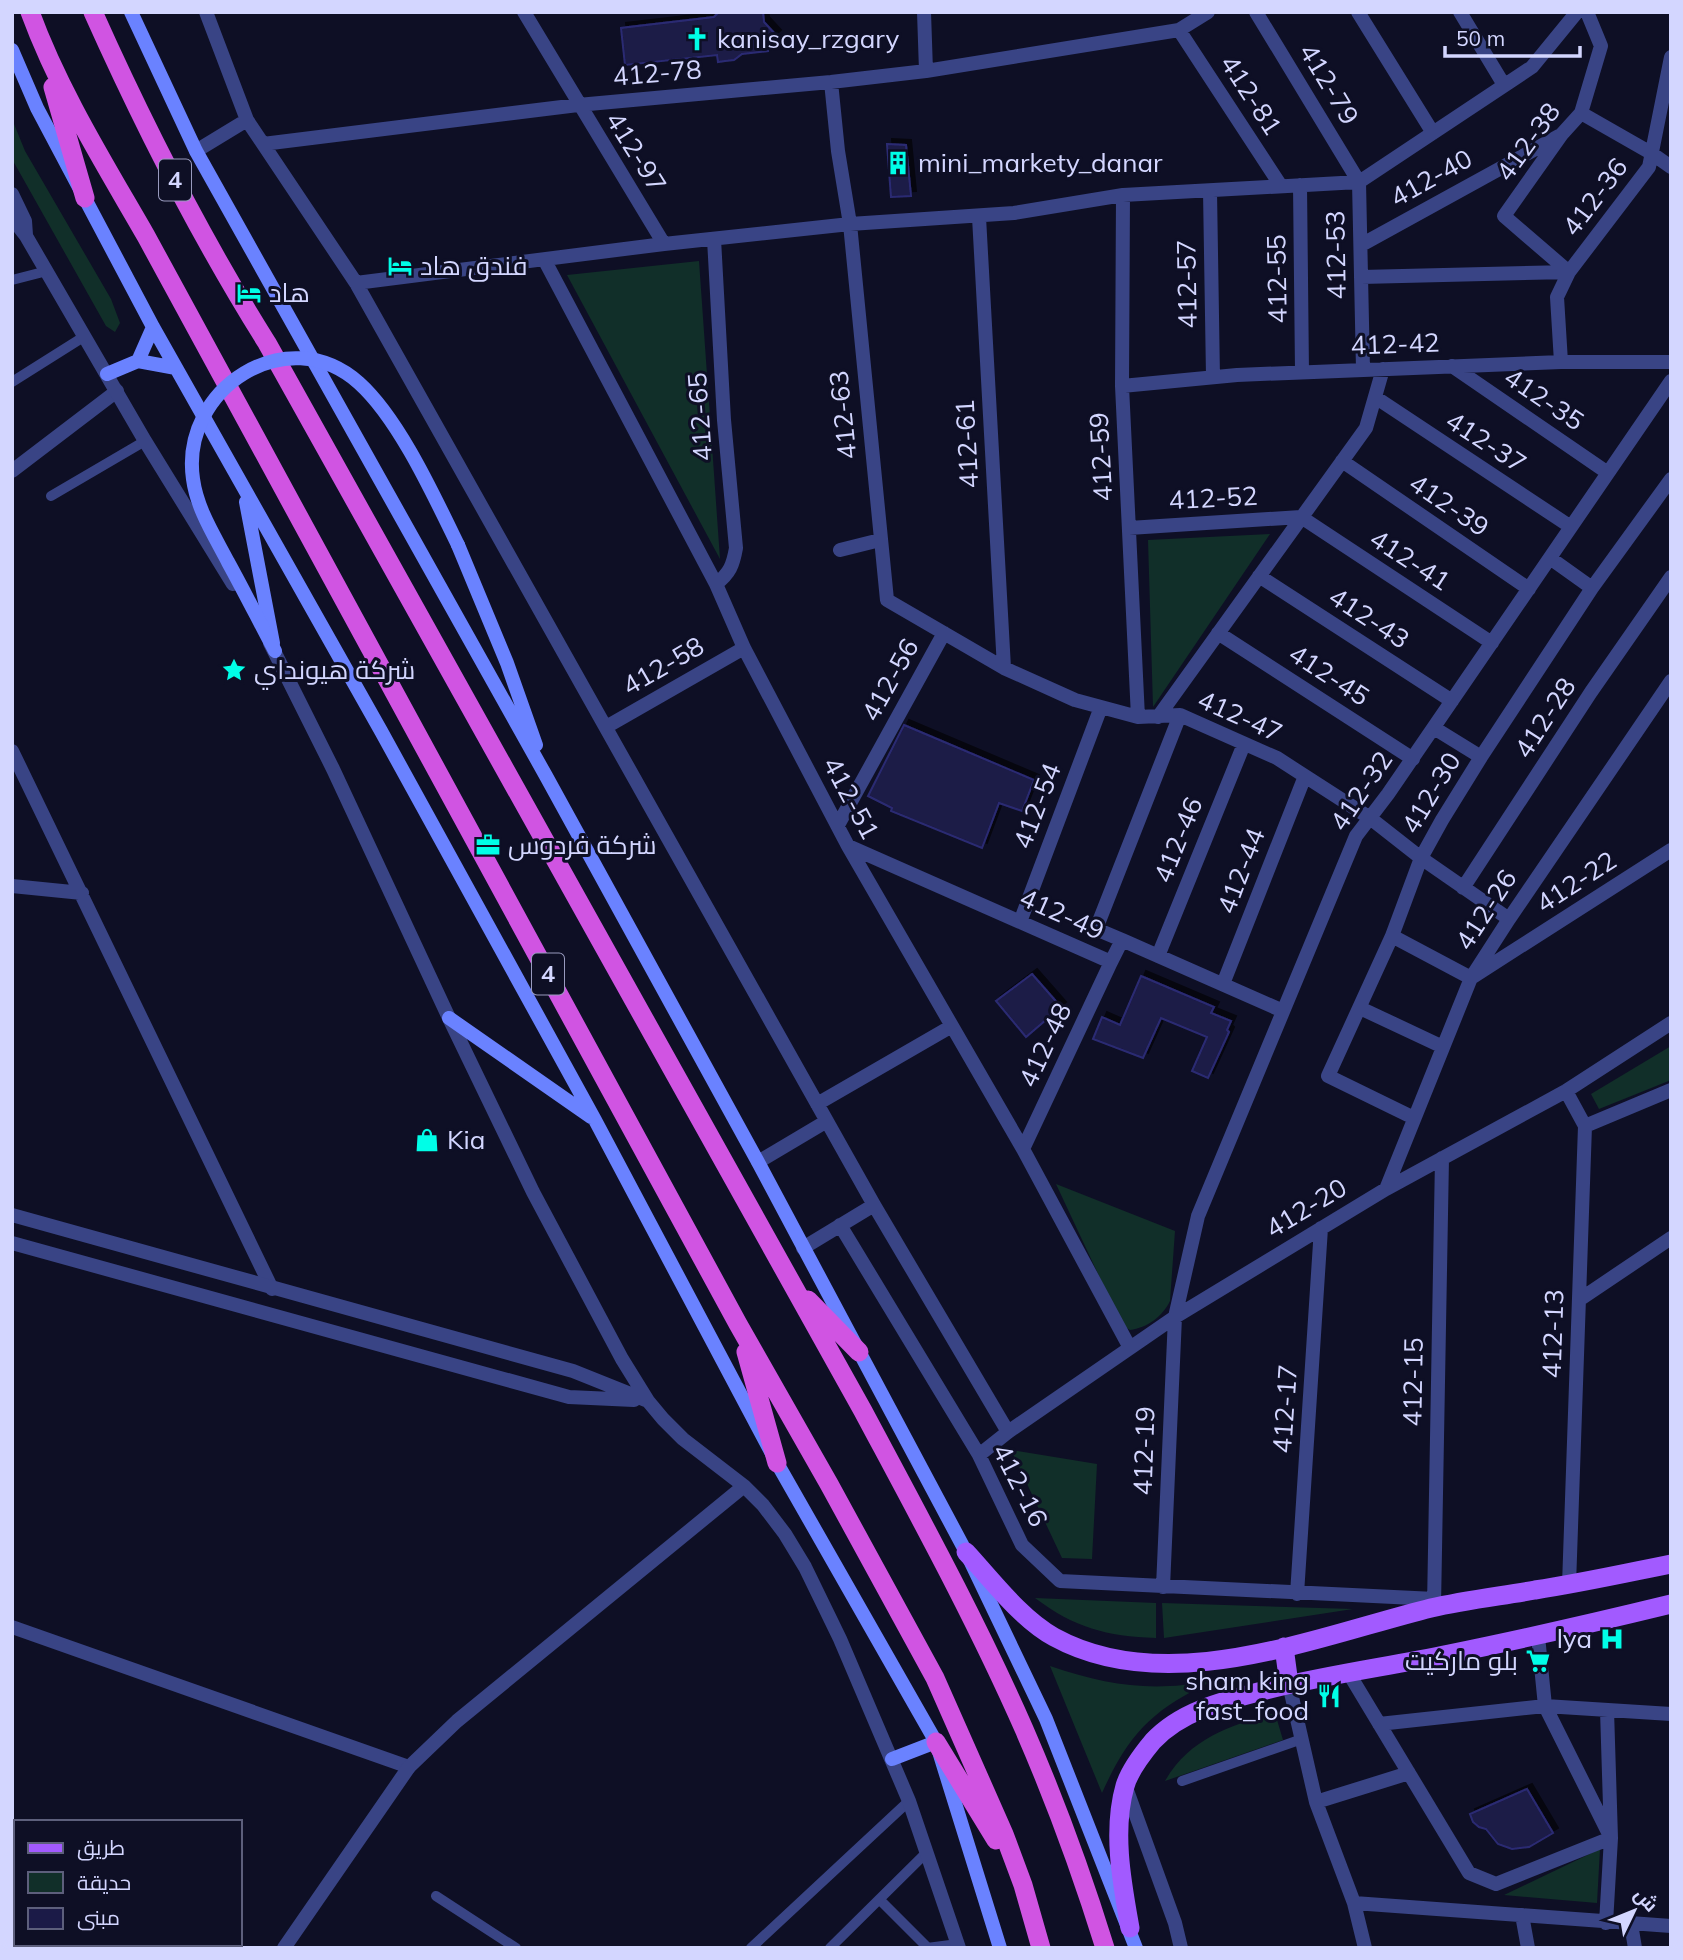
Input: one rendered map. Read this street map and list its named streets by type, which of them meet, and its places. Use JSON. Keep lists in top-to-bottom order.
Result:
{
  "streets": {
    "highway": ["4"],
    "street": [
      "412-78",
      "412-79",
      "412-81",
      "412-38",
      "412-97",
      "412-40",
      "412-36",
      "412-53",
      "412-55",
      "412-57",
      "412-42",
      "412-35",
      "412-63",
      "412-65",
      "412-37",
      "412-61",
      "412-59",
      "412-52",
      "412-39",
      "412-41",
      "412-43",
      "412-58",
      "412-45",
      "412-56",
      "412-47",
      "412-28",
      "412-32",
      "412-30",
      "412-51",
      "412-54",
      "412-46",
      "412-44",
      "412-22",
      "412-26",
      "412-49",
      "412-48",
      "412-20",
      "412-13",
      "412-15",
      "412-17",
      "412-19",
      "412-16"
    ]
  },
  "crossings": [
    ["412-78", "412-81"],
    ["412-78", "412-97"],
    ["412-78", "412-63"],
    ["412-79", "412-53"],
    ["412-38", "412-40"],
    ["412-38", "412-36"],
    ["412-40", "412-53"],
    ["412-36", "412-42"],
    ["412-53", "412-42"],
    ["412-55", "412-42"],
    ["412-57", "412-42"],
    ["412-42", "412-35"],
    ["412-42", "412-59"],
    ["412-35", "412-32"],
    ["412-63", "412-47"],
    ["412-65", "412-51"],
    ["412-37", "412-32"],
    ["412-61", "412-47"],
    ["412-59", "412-52"],
    ["412-59", "412-47"],
    ["412-52", "412-41"],
    ["412-39", "412-32"],
    ["412-41", "412-32"],
    ["412-43", "412-32"],
    ["412-58", "412-51"],
    ["412-45", "412-32"],
    ["412-56", "412-47"],
    ["412-56", "412-51"],
    ["412-47", "412-28"],
    ["412-47", "412-32"],
    ["412-47", "412-30"],
    ["412-47", "412-54"],
    ["412-47", "412-46"],
    ["412-47", "412-44"],
    ["412-47", "412-26"],
    ["412-32", "412-49"],
    ["412-32", "412-20"],
    ["412-32", "412-19"],
    ["412-30", "412-26"],
    ["412-51", "412-49"],
    ["412-51", "412-48"],
    ["412-51", "412-20"],
    ["412-54", "412-49"],
    ["412-46", "412-49"],
    ["412-44", "412-49"],
    ["412-22", "412-26"],
    ["412-26", "412-20"],
    ["412-49", "412-48"],
    ["412-20", "412-15"],
    ["412-20", "412-17"],
    ["412-20", "412-19"],
    ["412-20", "412-16"],
    ["412-15", "412-16"],
    ["412-17", "412-16"],
    ["412-19", "412-16"]
  ],
  "places": {
    "church": ["kanisay_rzgary"],
    "building": ["mini_markety_danar"],
    "hotel": ["فندق هاد", "هاد"],
    "place": ["شركة هيونداي"],
    "office": ["شركة فردوس"],
    "shop": ["Kia"],
    "hospital": ["lya"],
    "supermarket": ["بلو ماركيت"],
    "restaurant": ["sham king fast_food"]
  },
  "legend": ["طريق", "حديقة", "مبنى"],
  "scale_bar": "50 m",
  "north": "top right"
}
